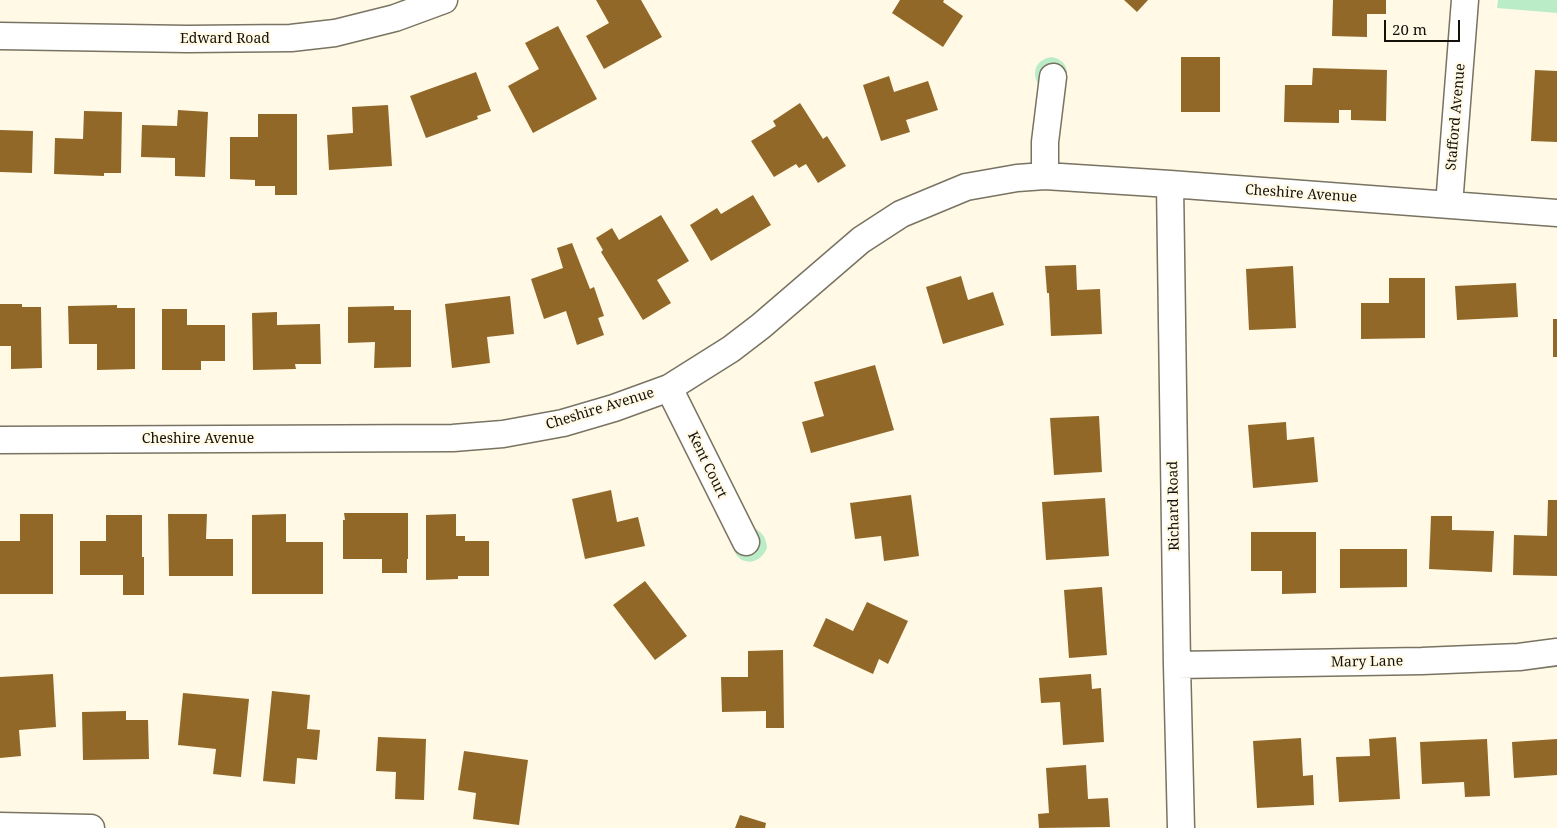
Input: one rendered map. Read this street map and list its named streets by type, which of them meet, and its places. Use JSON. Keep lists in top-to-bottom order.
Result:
{
  "streets": {
    "street": [
      "Edward Road",
      "Stafford Avenue",
      "Cheshire Avenue",
      "Kent Court",
      "Richard Road",
      "Mary Lane"
    ]
  },
  "crossings": [
    ["Stafford Avenue", "Cheshire Avenue"],
    ["Cheshire Avenue", "Kent Court"],
    ["Cheshire Avenue", "Richard Road"],
    ["Richard Road", "Mary Lane"]
  ],
  "scale_bar": "20 m"
}
